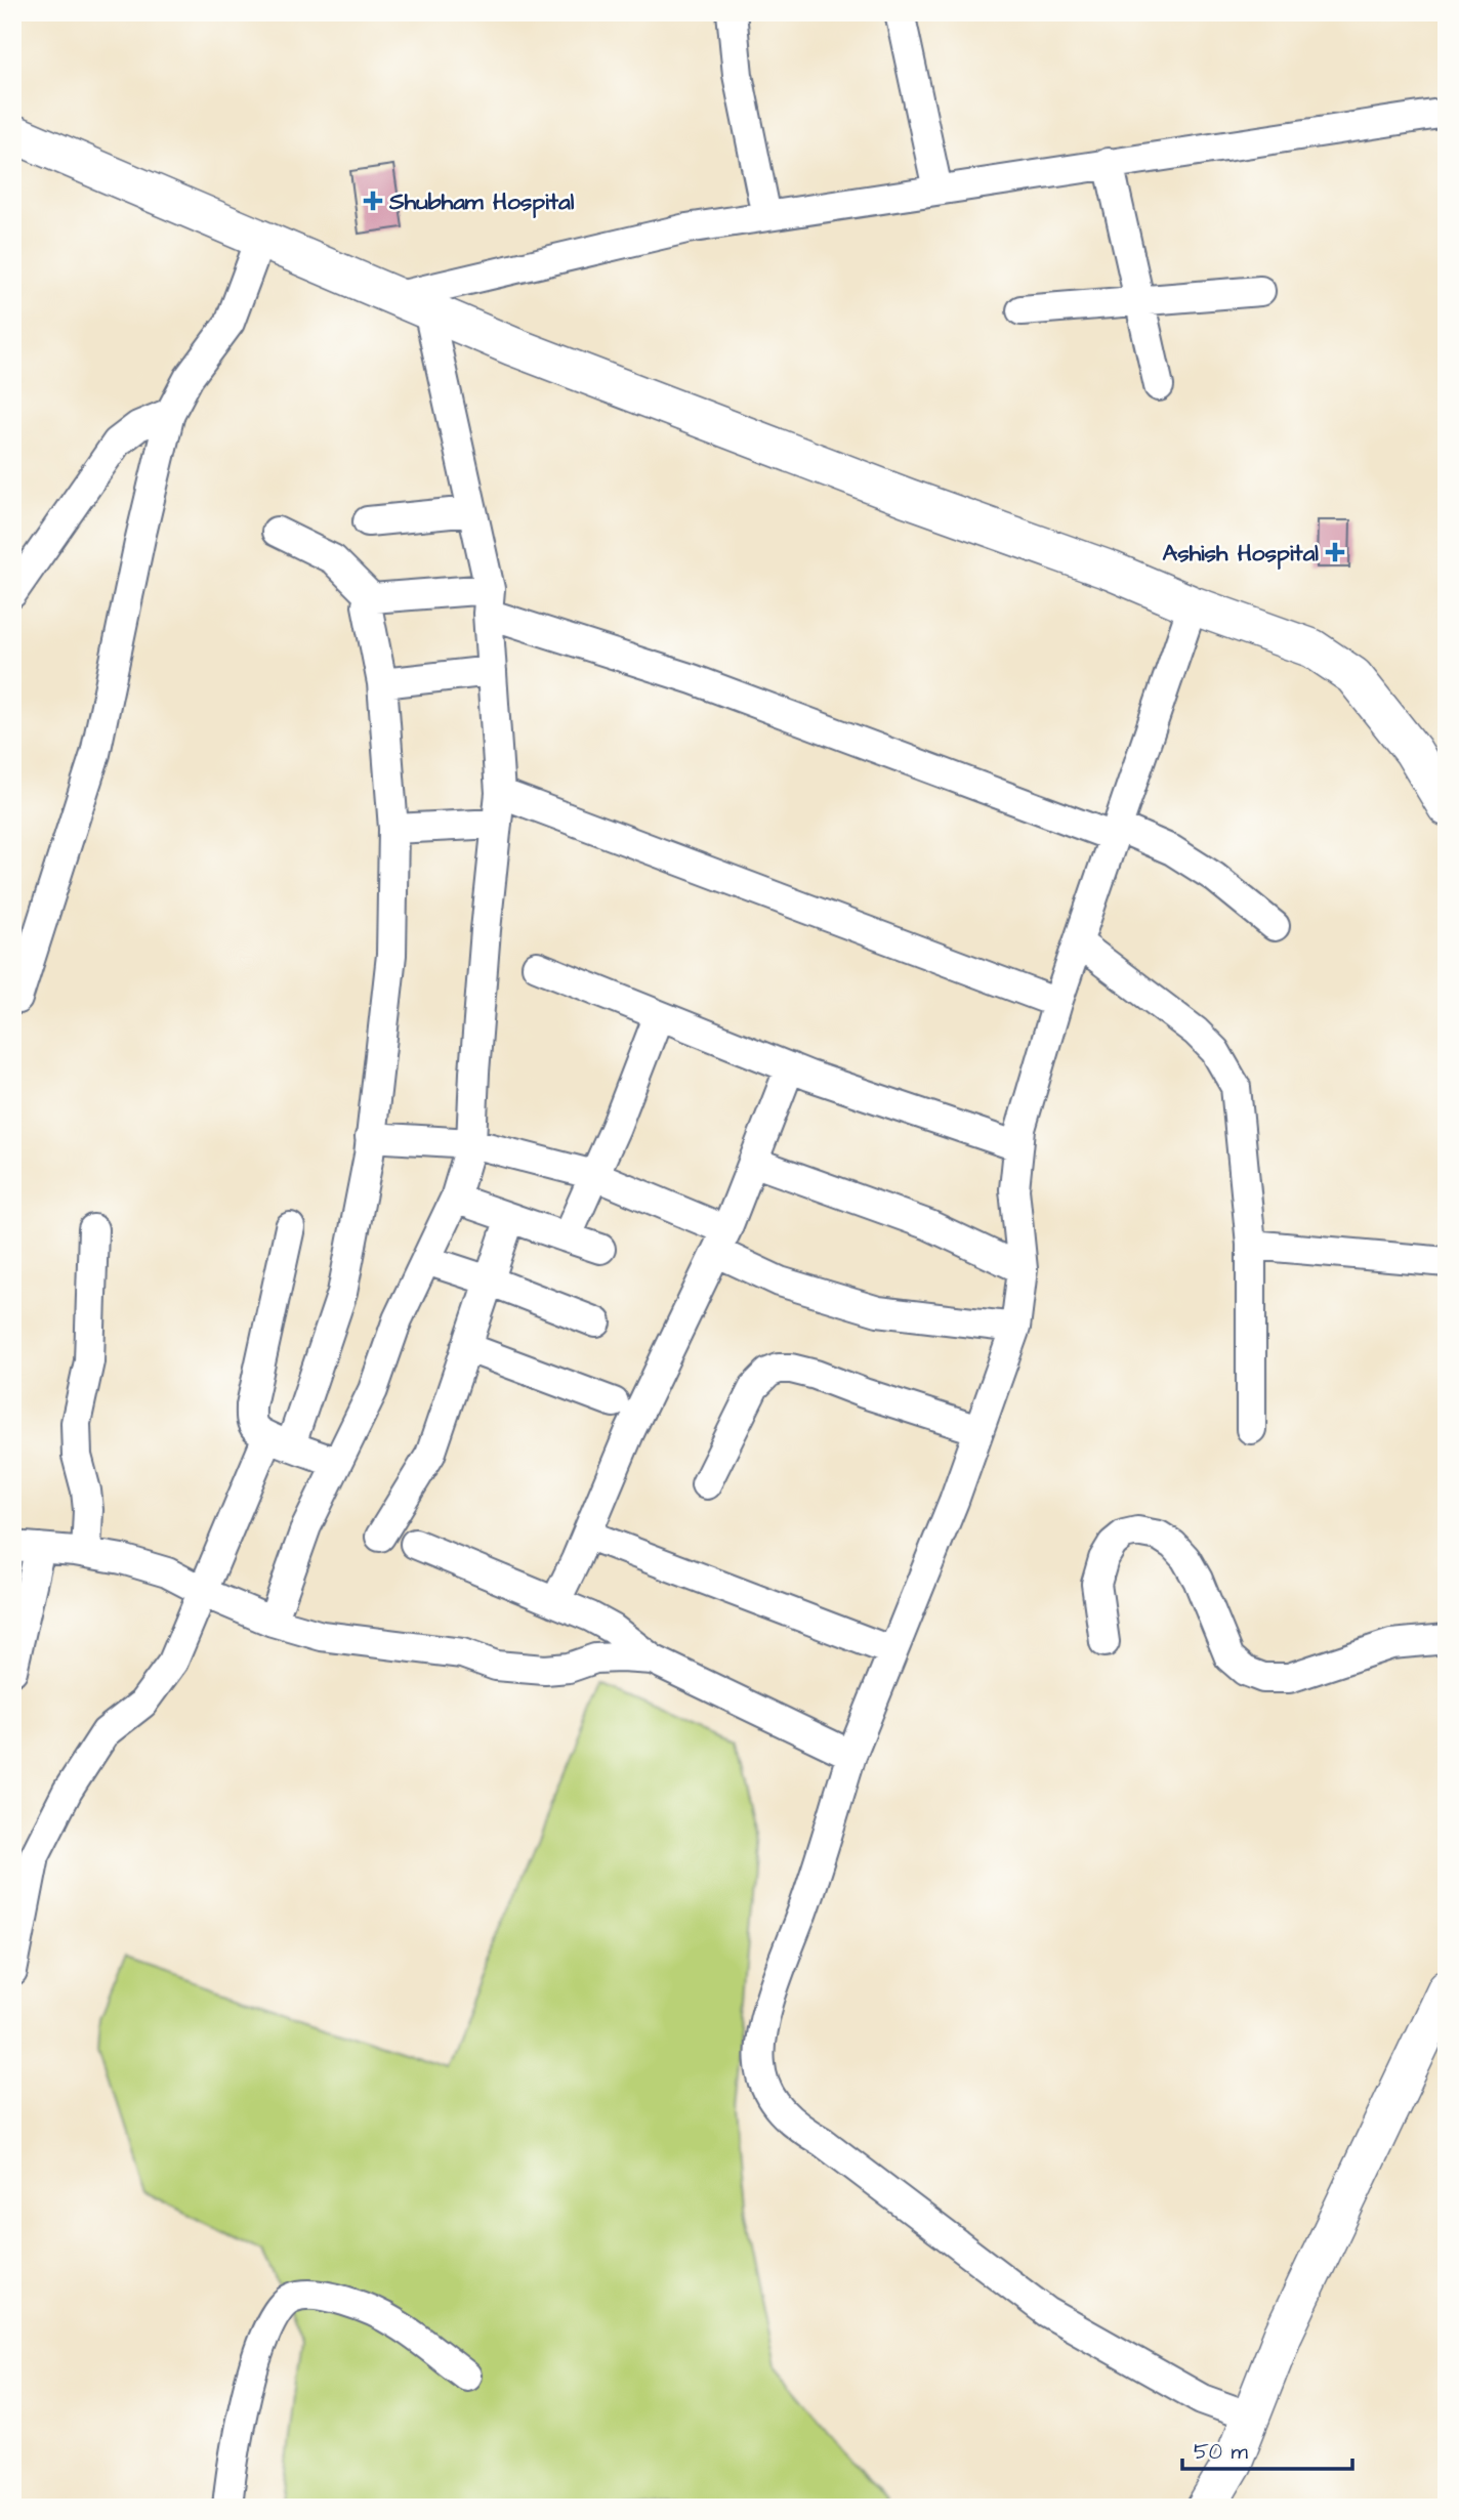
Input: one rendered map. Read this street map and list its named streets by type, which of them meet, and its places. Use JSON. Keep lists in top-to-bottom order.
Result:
{
  "places": {
    "health": ["Shubham Hospital", "Ashish Hospital"]
  },
  "scale_bar": "50 m"
}
